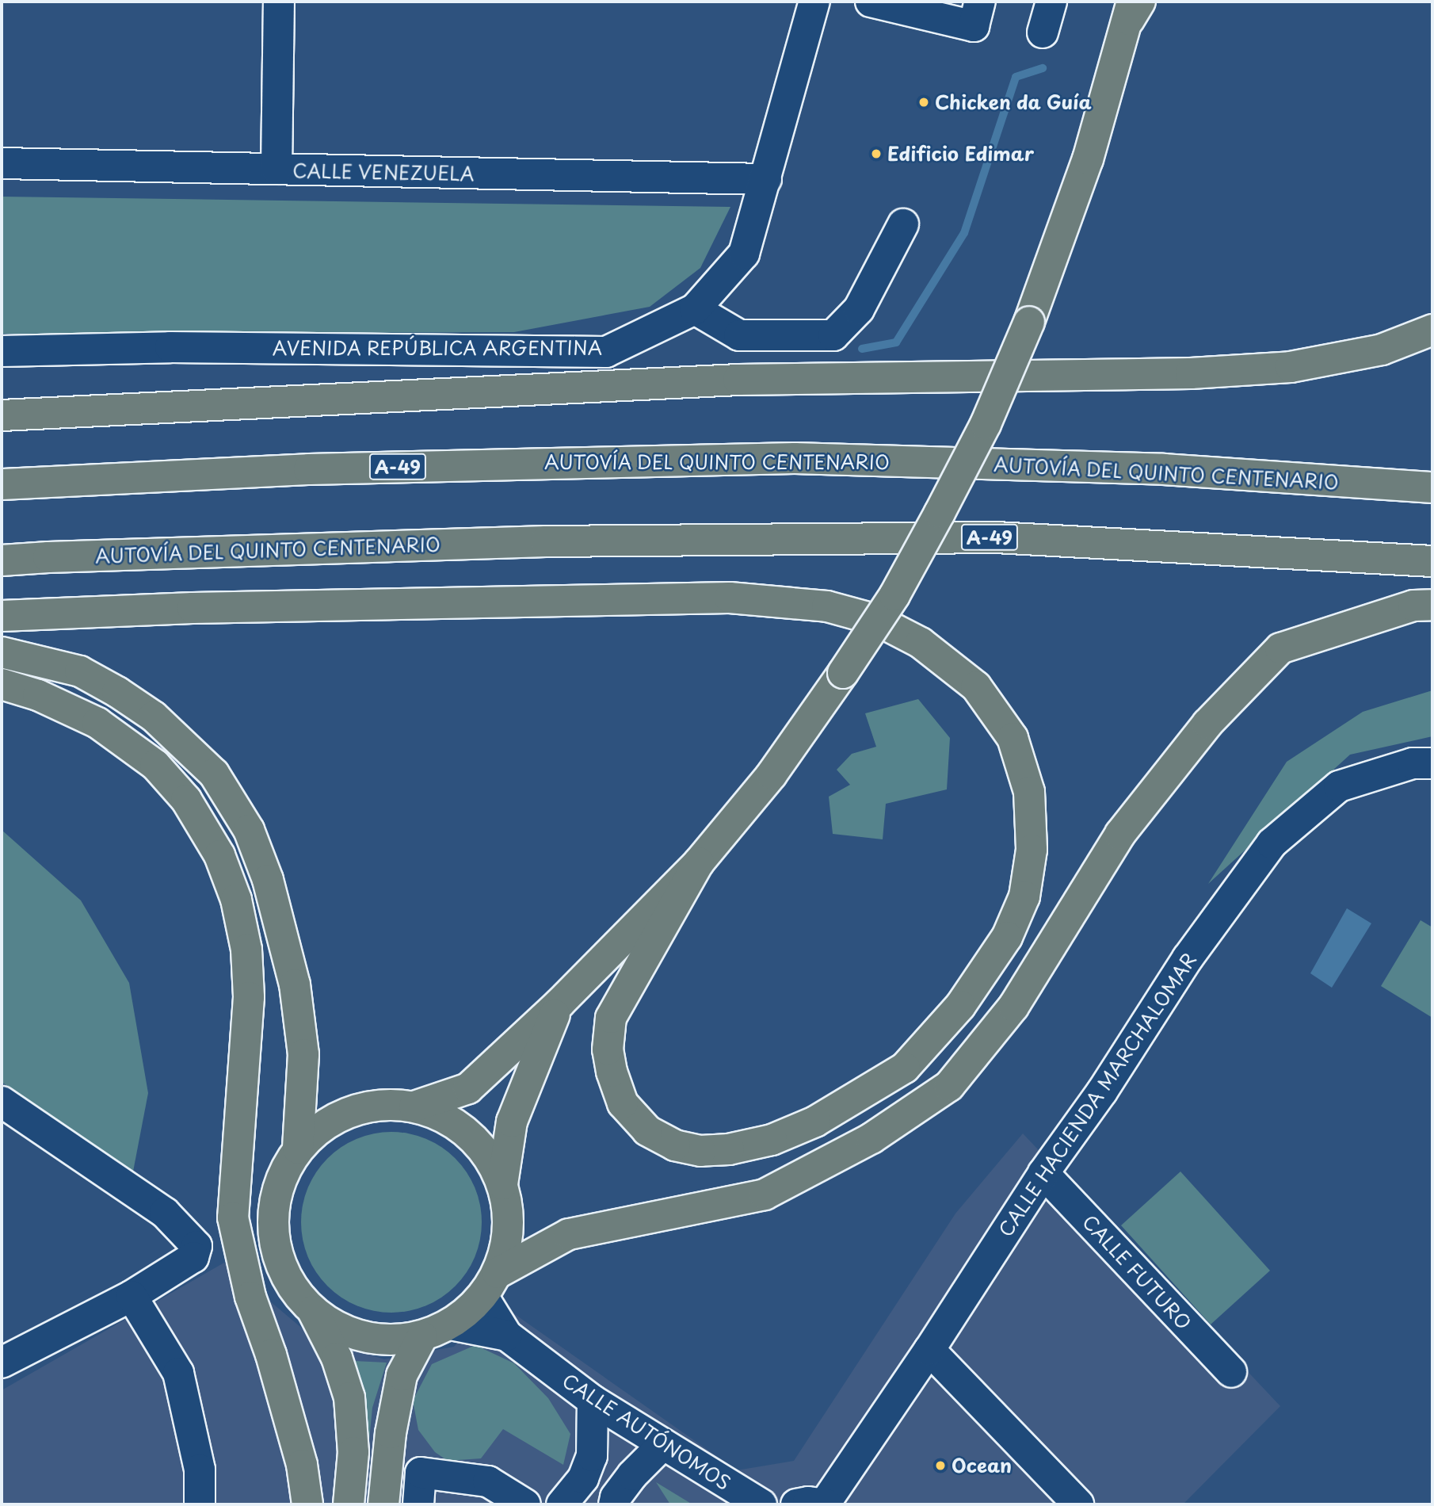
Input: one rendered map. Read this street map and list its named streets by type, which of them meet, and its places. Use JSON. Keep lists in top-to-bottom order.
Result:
{
  "streets": {
    "main road": ["AUTOVÍA DEL QUINTO CENTENARIO", "A-49"],
    "street": [
      "CALLE VENEZUELA",
      "AVENIDA REPÚBLICA ARGENTINA",
      "CALLE HACIENDA MARCHALOMAR",
      "CALLE FUTURO",
      "CALLE AUTÓNOMOS"
    ]
  },
  "crossings": [
    ["CALLE VENEZUELA", "AVENIDA REPÚBLICA ARGENTINA"],
    ["CALLE HACIENDA MARCHALOMAR", "CALLE FUTURO"]
  ],
  "places": ["Chicken da Guía", "Edificio Edimar", "Ocean"]
}
